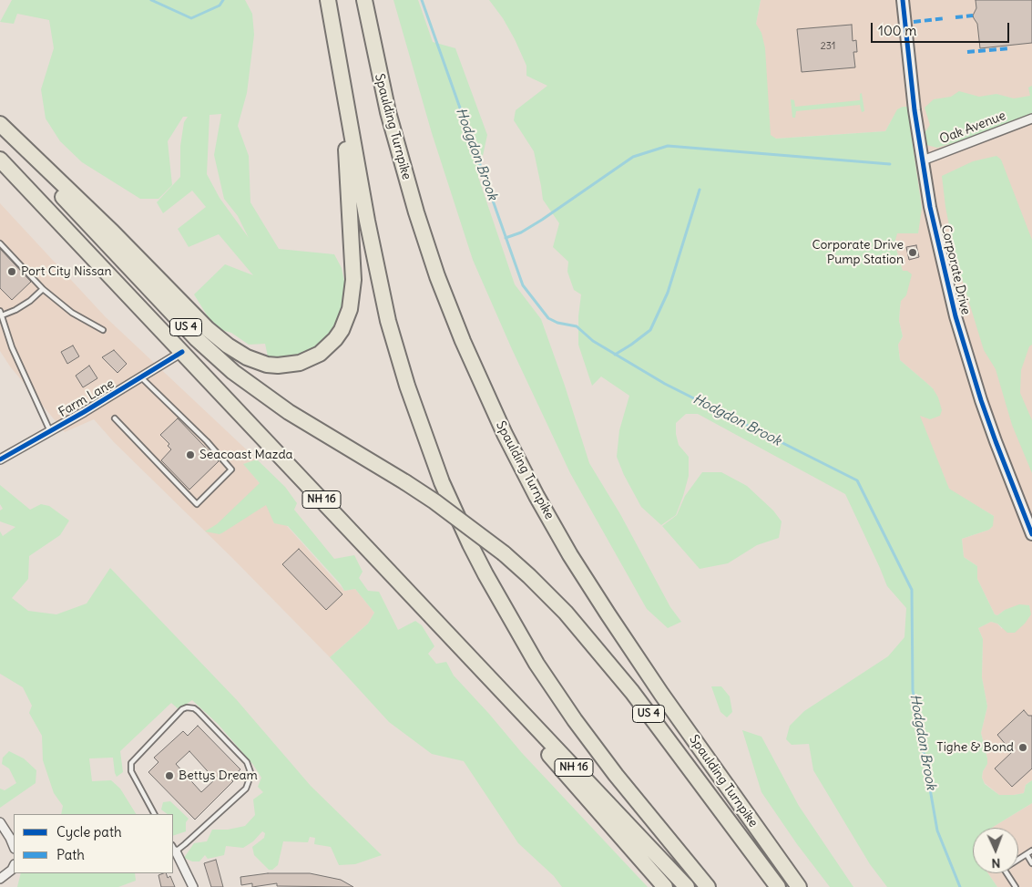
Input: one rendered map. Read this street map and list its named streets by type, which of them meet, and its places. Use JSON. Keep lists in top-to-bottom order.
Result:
{
  "streets": {
    "highway": ["Spaulding Turnpike", "US 4", "NH 16"],
    "street": ["Oak Avenue", "Corporate Drive", "Farm Lane"]
  },
  "crossings": [
    ["Oak Avenue", "Corporate Drive"],
    ["Farm Lane", "NH 16"]
  ],
  "water": ["Hodgdon Brook"],
  "places": [
    "Corporate Drive Pump Station",
    "Port City Nissan",
    "Seacoast Mazda",
    "Tighe & Bond",
    "Bettys Dream"
  ],
  "house_numbers": ["231"],
  "legend": ["Cycle path", "Path"],
  "scale_bar": "100 m",
  "north": "bottom"
}
